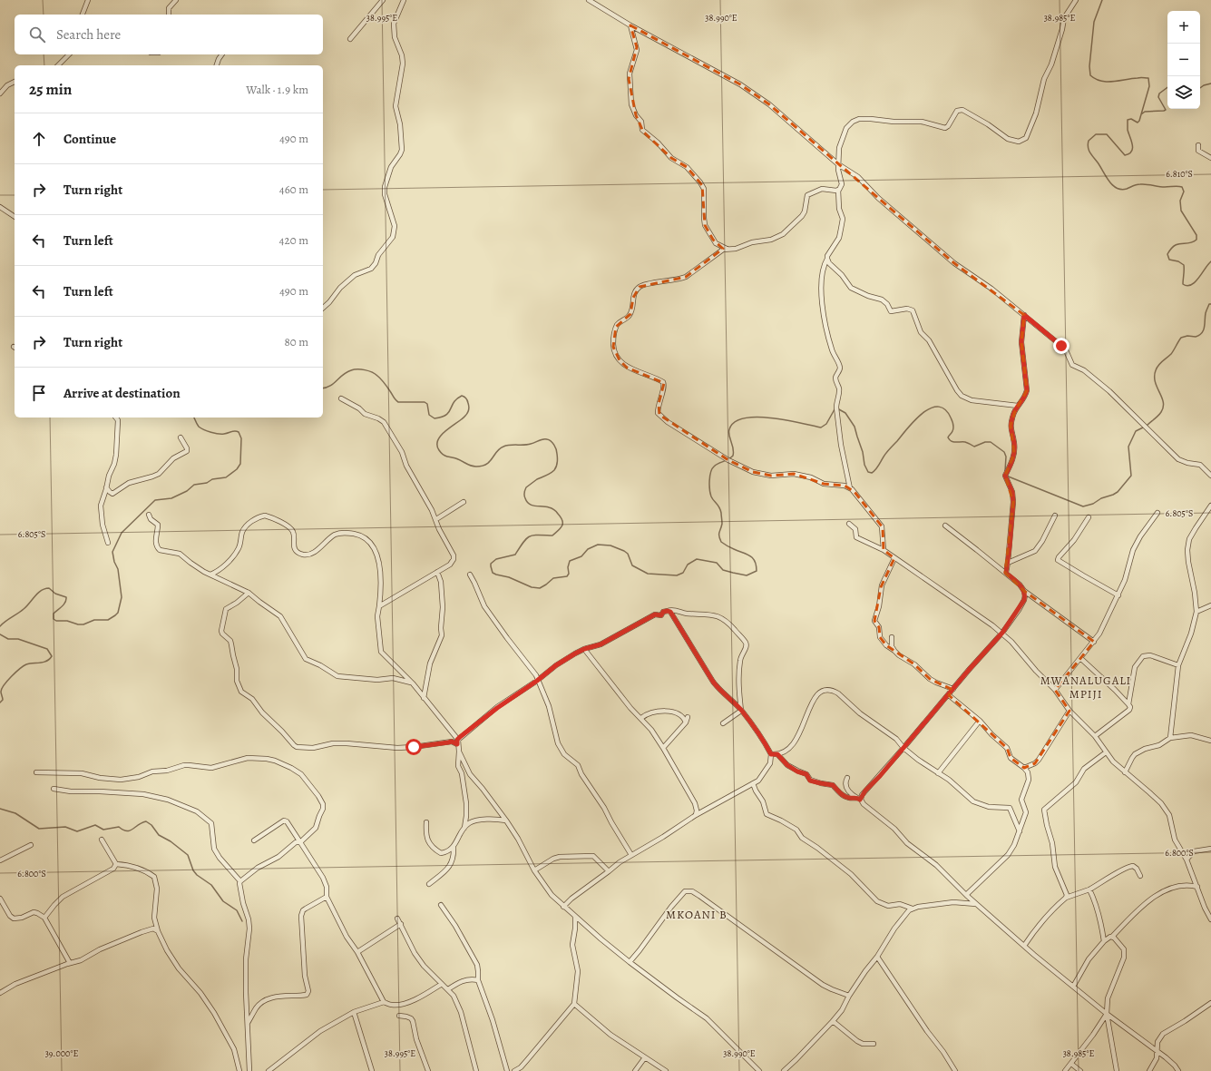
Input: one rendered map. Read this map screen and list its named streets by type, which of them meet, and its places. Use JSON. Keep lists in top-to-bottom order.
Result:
{
  "districts": ["MWANALUGALI MPIJI", "MKOANI B"],
  "page": {
    "map_buttons": ["+", "−"],
    "search": "Search here",
    "heading": ["25 min", "Walk · 1.9 km"],
    "list": [
      ["Continue", "490 m"],
      ["Turn right", "460 m"],
      ["Turn left", "420 m"],
      ["Turn left", "490 m"],
      ["Turn right", "80 m"],
      "Arrive at destination"
    ]
  },
  "coordinates": [
    "38.995°E",
    "38.990°E",
    "38.985°E",
    "6.810°S",
    "6.805°S",
    "6.800°S",
    "39.000°E"
  ]
}
